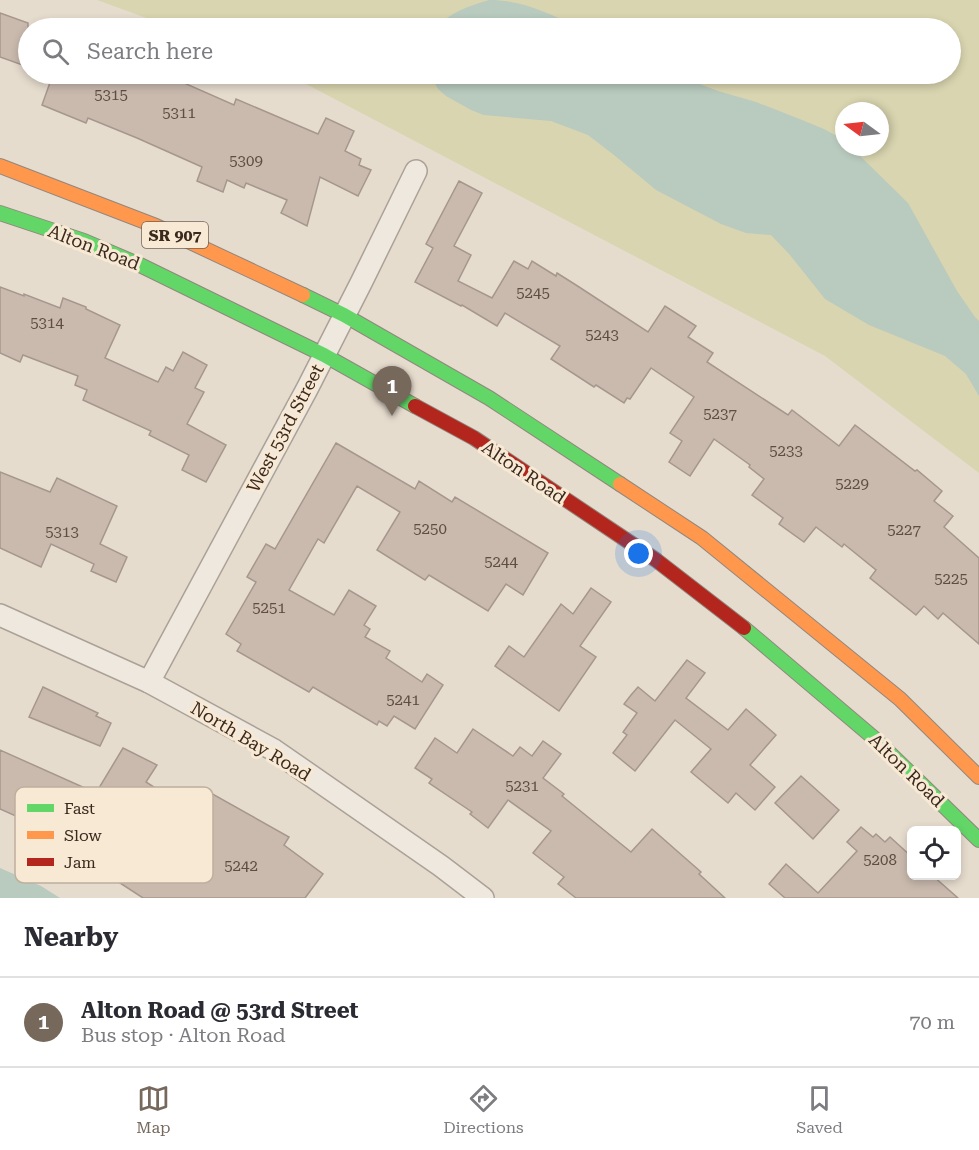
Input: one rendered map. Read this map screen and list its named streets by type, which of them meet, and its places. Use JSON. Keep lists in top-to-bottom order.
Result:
{
  "streets": {
    "main road": ["SR 907", "Alton Road"],
    "street": ["West 53rd Street", "North Bay Road"]
  },
  "crossings": [
    ["SR 907", "West 53rd Street"],
    ["Alton Road", "West 53rd Street"],
    ["West 53rd Street", "North Bay Road"]
  ],
  "house_numbers": [
    "5315",
    "5311",
    "5309",
    "5245",
    "5314",
    "5243",
    "5237",
    "5233",
    "5229",
    "5250",
    "5227",
    "5313",
    "5244",
    "5225",
    "5251",
    "5241",
    "5231",
    "5208",
    "5242"
  ],
  "legend": ["Fast", "Slow", "Jam"],
  "north": "left",
  "page": {
    "search": "Search here",
    "pins": "1",
    "heading": "Nearby",
    "list": [
      {
        "mark": "1",
        "name": "Alton Road @ 53rd Street",
        "note": "Bus stop · Alton Road",
        "value": "70 m"
      }
    ],
    "nav": ["Map", "Directions", "Saved"]
  }
}
